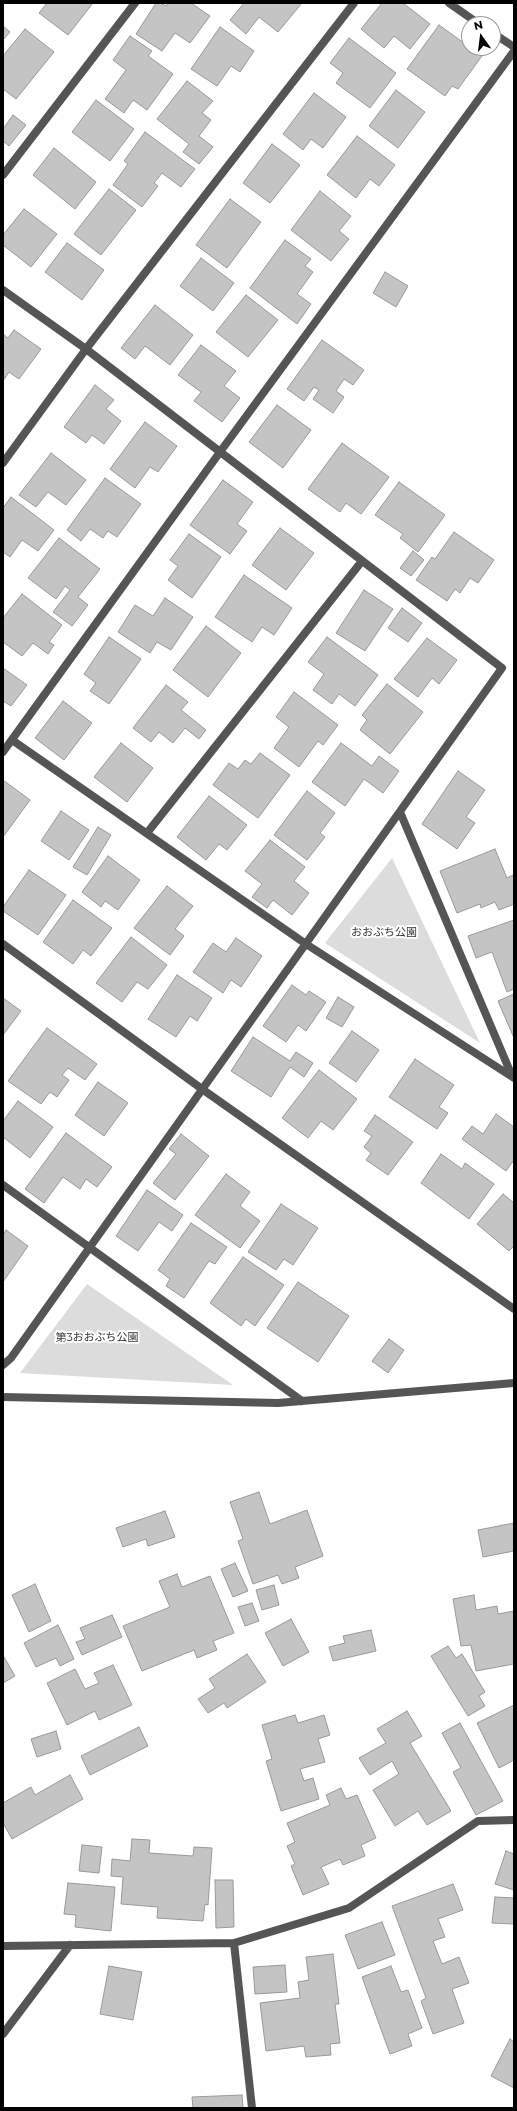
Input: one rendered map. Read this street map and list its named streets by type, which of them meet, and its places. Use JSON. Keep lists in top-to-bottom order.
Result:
{
  "parks": ["おおぶち公園", "第3おおぶち公園"],
  "north": "top"
}
